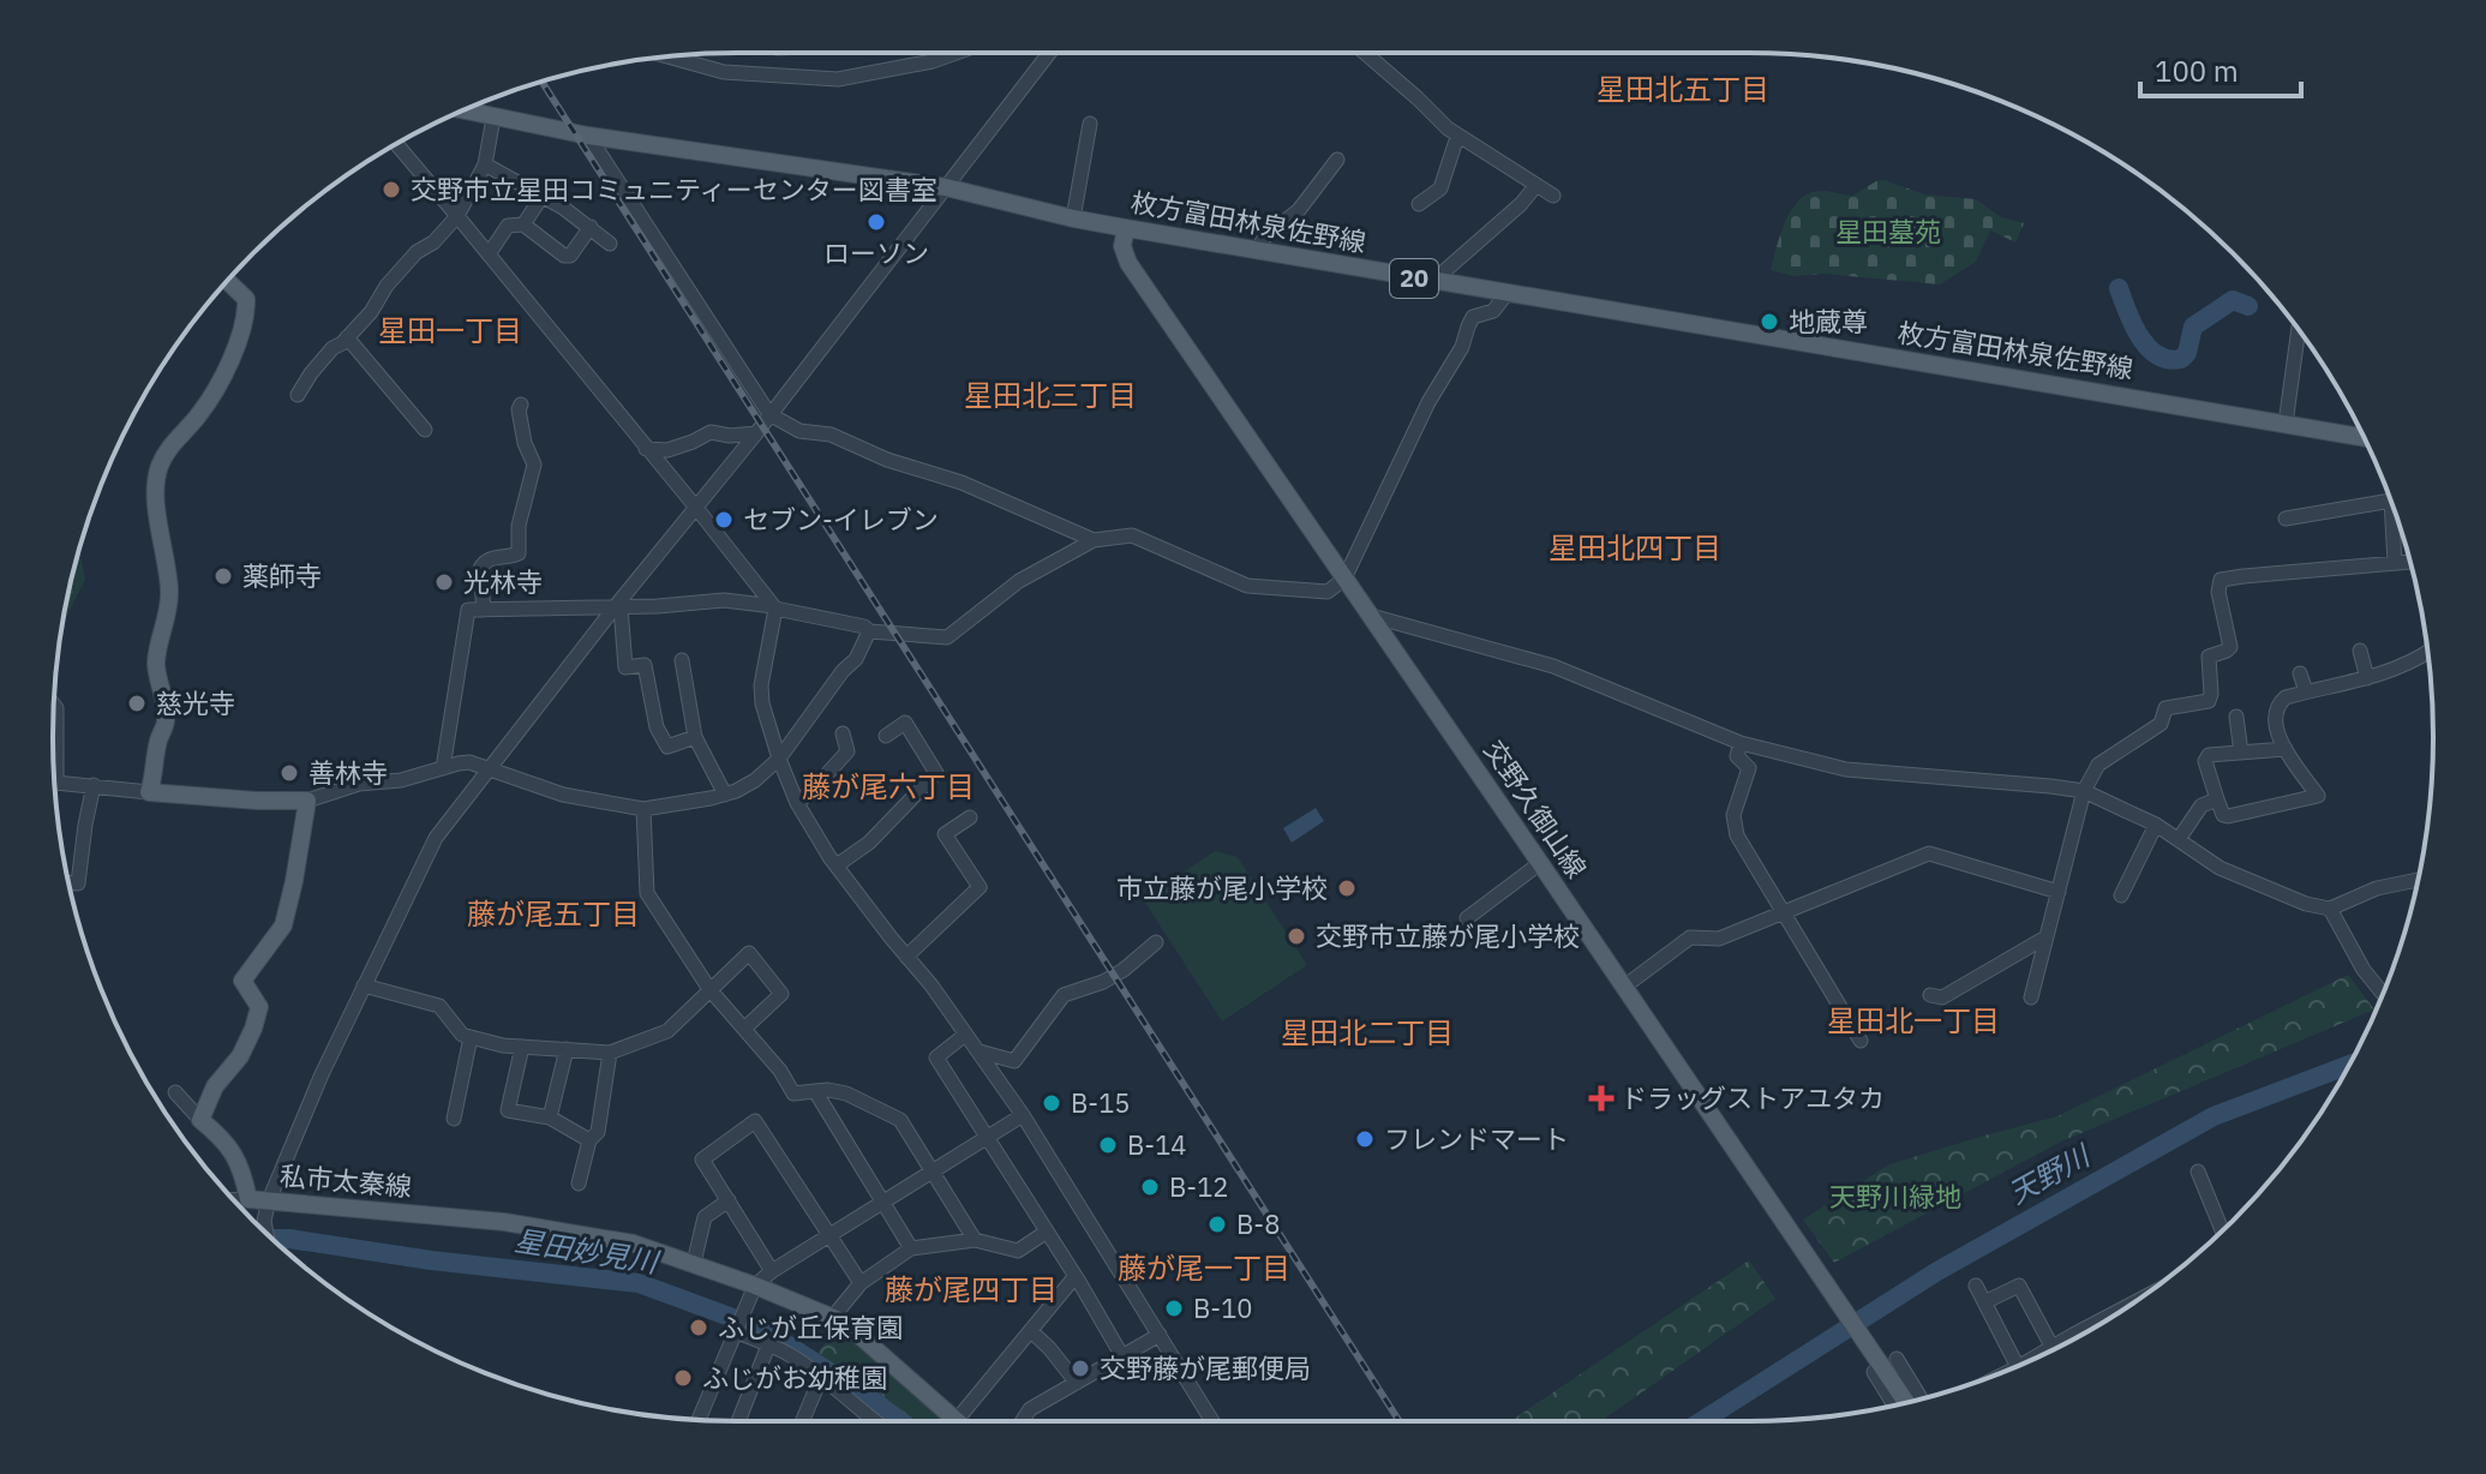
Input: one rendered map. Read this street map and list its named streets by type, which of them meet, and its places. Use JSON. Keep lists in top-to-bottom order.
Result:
{
  "streets": {
    "main road": [
      "枚方富田林泉佐野線",
      "20",
      "交野久御山線",
      "私市太秦線"
    ]
  },
  "crossings": [
    ["枚方富田林泉佐野線", "交野久御山線"]
  ],
  "districts": [
    "星田北五丁目",
    "星田一丁目",
    "星田北三丁目",
    "星田北四丁目",
    "藤が尾六丁目",
    "藤が尾五丁目",
    "星田北一丁目",
    "星田北二丁目",
    "藤が尾一丁目",
    "藤が尾四丁目"
  ],
  "water": ["天野川", "星田妙見川"],
  "parks": ["星田墓苑", "天野川緑地"],
  "places": {
    "other": [
      "交野市立星田コミュニティーセンター図書室",
      "ローソン",
      "地蔵尊",
      "セブン-イレブン",
      "薬師寺",
      "光林寺",
      "慈光寺",
      "善林寺",
      "市立藤が尾小学校",
      "交野市立藤が尾小学校",
      "B-15",
      "フレンドマート",
      "B-14",
      "B-12",
      "B-8",
      "B-10",
      "ふじが丘保育園",
      "交野藤が尾郵便局",
      "ふじがお幼稚園"
    ],
    "health": ["ドラッグストアユタカ"]
  },
  "scale_bar": "100 m"
}
